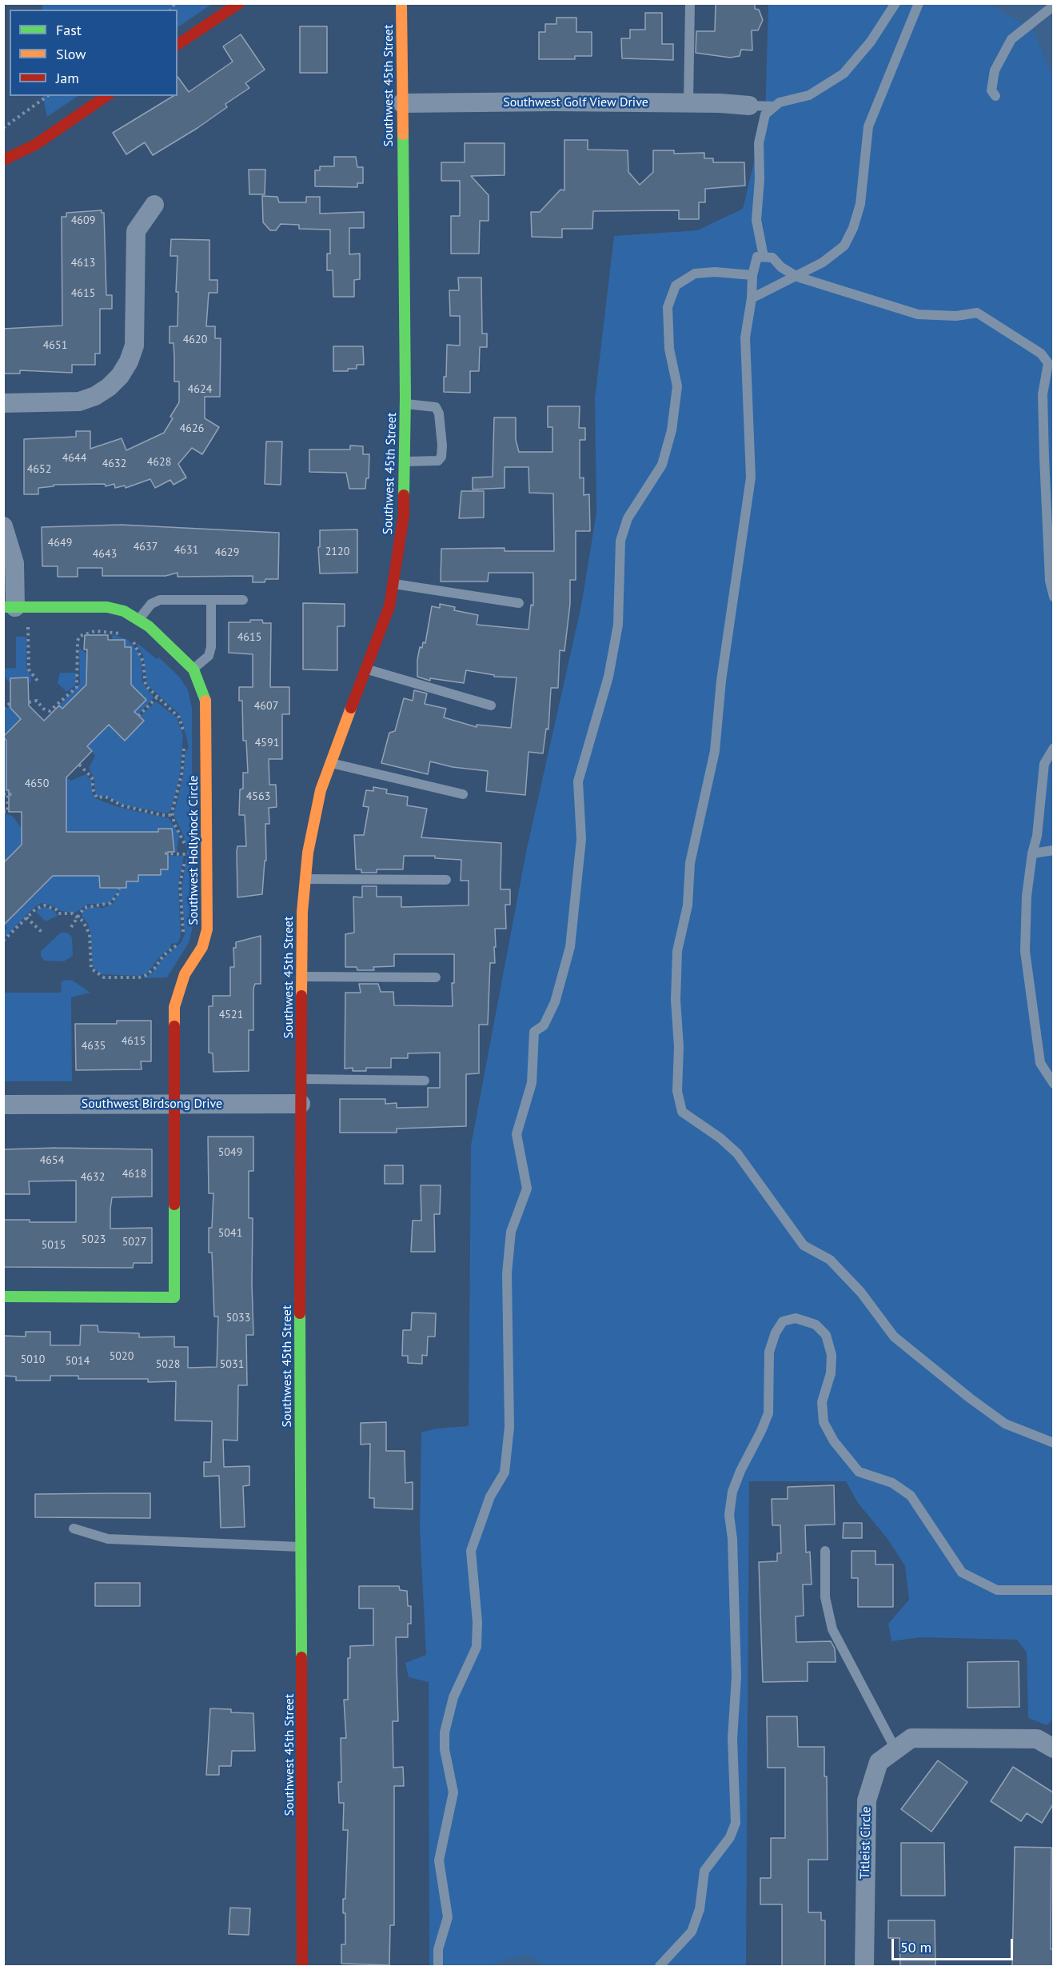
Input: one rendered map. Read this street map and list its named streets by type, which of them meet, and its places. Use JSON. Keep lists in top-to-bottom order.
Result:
{
  "streets": {
    "street": [
      "Southwest 45th Street",
      "Southwest Golf View Drive",
      "Southwest Hollyhock Circle",
      "Southwest Birdsong Drive",
      "Titleist Circle"
    ]
  },
  "crossings": [
    ["Southwest 45th Street", "Southwest Golf View Drive"],
    ["Southwest 45th Street", "Southwest Birdsong Drive"],
    ["Southwest Hollyhock Circle", "Southwest Birdsong Drive"]
  ],
  "house_numbers": [
    "4609",
    "4613",
    "4615",
    "4620",
    "4651",
    "4624",
    "4626",
    "4644",
    "4628",
    "4632",
    "4652",
    "4649",
    "4637",
    "4631",
    "2120",
    "4629",
    "4643",
    "4615",
    "4607",
    "4591",
    "4650",
    "4563",
    "4521",
    "4615",
    "4635",
    "5049",
    "4654",
    "4618",
    "4632",
    "5041",
    "5023",
    "5027",
    "5015",
    "5033",
    "5020",
    "5010",
    "5014",
    "5028",
    "5031"
  ],
  "legend": ["Fast", "Slow", "Jam"],
  "scale_bar": "50 m"
}
